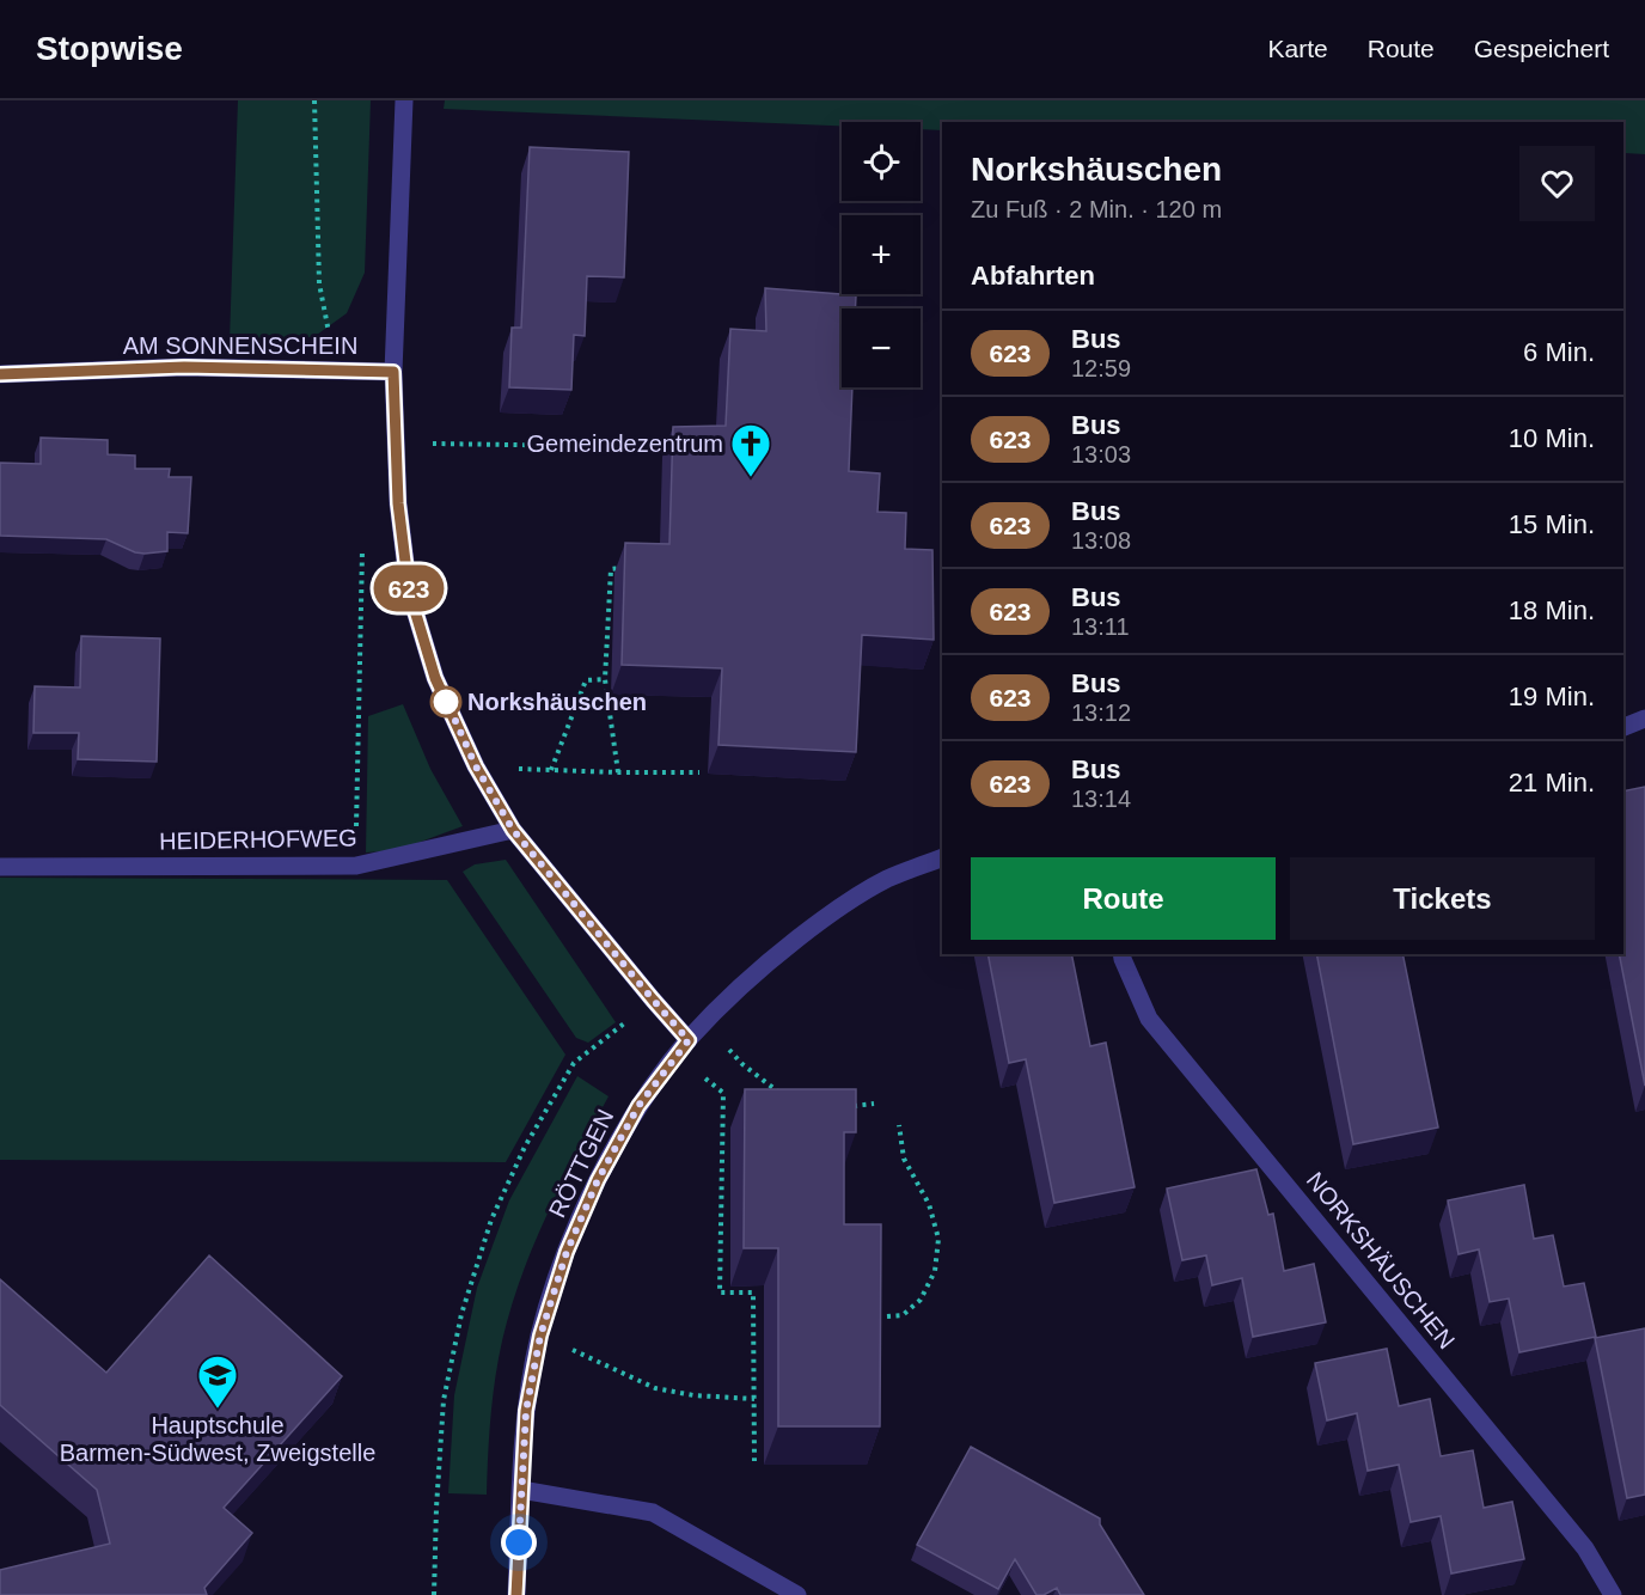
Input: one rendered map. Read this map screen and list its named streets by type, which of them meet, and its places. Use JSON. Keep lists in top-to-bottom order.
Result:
{
  "streets": {
    "street": [
      "AM SONNENSCHEIN",
      "HEIDERHOFWEG",
      "RÖTTGEN",
      "NORKSHÄUSCHEN"
    ]
  },
  "places": {
    "church": ["Gemeindezentrum"],
    "other": ["Norkshäuschen"],
    "school or university": ["Hauptschule Barmen-Südwest, Zweigstelle"]
  },
  "lines": ["bus line 623"],
  "page": {
    "header": "Stopwise",
    "nav": ["Karte", "Route", "Gespeichert"],
    "on_map": "623",
    "map_buttons": ["+", "−"],
    "heading": [
      ["Norkshäuschen", "Zu Fuß · 2 Min. · 120 m"],
      "Abfahrten"
    ],
    "list": [
      {
        "mark": "623",
        "name": "Bus",
        "note": "12:59",
        "value": "6 Min."
      },
      {
        "mark": "623",
        "name": "Bus",
        "note": "13:03",
        "value": "10 Min."
      },
      {
        "mark": "623",
        "name": "Bus",
        "note": "13:08",
        "value": "15 Min."
      },
      {
        "mark": "623",
        "name": "Bus",
        "note": "13:11",
        "value": "18 Min."
      },
      {
        "mark": "623",
        "name": "Bus",
        "note": "13:12",
        "value": "19 Min."
      },
      {
        "mark": "623",
        "name": "Bus",
        "note": "13:14",
        "value": "21 Min."
      }
    ],
    "buttons": ["Route", "Tickets"]
  }
}
